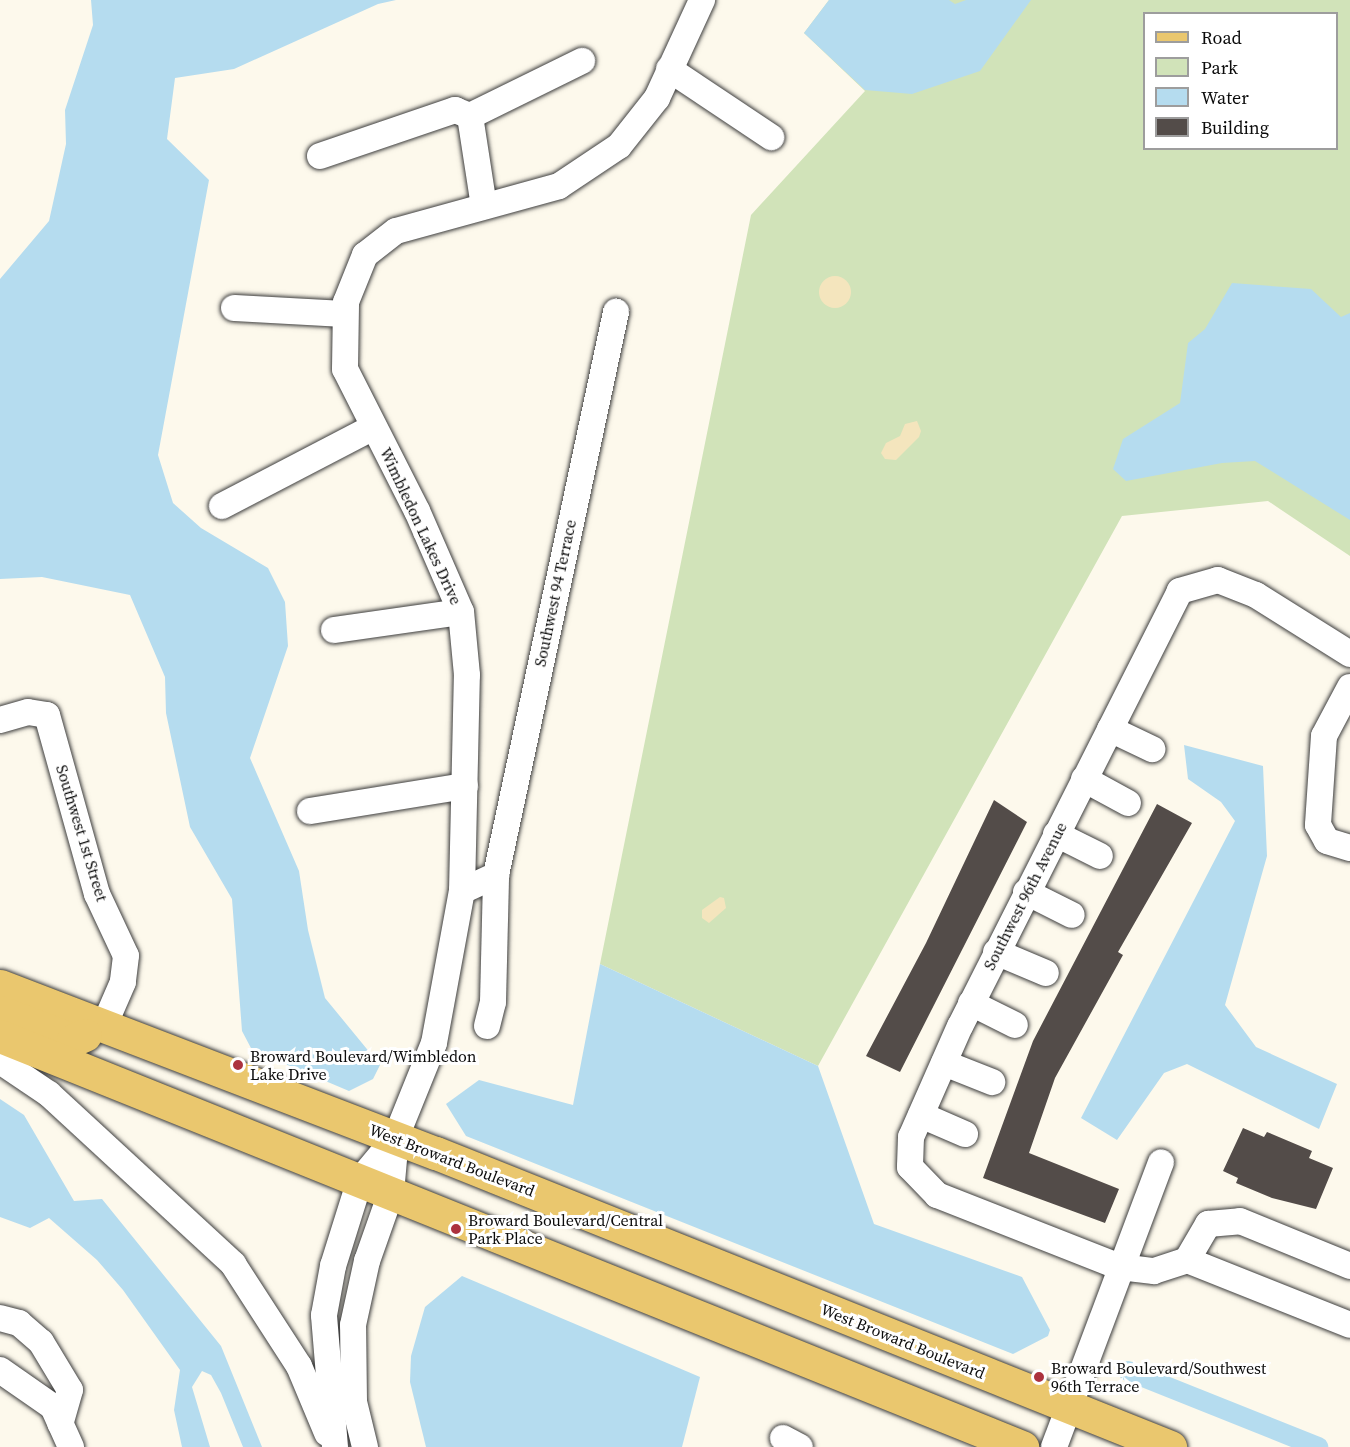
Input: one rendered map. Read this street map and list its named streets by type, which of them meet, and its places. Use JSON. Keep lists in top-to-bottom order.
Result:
{
  "streets": {
    "main road": ["West Broward Boulevard"],
    "street": [
      "Wimbledon Lakes Drive",
      "Southwest 94 Terrace",
      "Southwest 1st Street",
      "Southwest 96th Avenue"
    ]
  },
  "crossings": [
    ["Wimbledon Lakes Drive", "West Broward Boulevard"],
    ["Southwest 1st Street", "West Broward Boulevard"]
  ],
  "places": ["Broward Boulevard/Wimbledon Lake Drive", "Broward Boulevard/Central Park Place", "Broward Boulevard/Southwest 96th Terrace"],
  "legend": [
    "Road",
    "Park",
    "Water",
    "Building"
  ]
}
